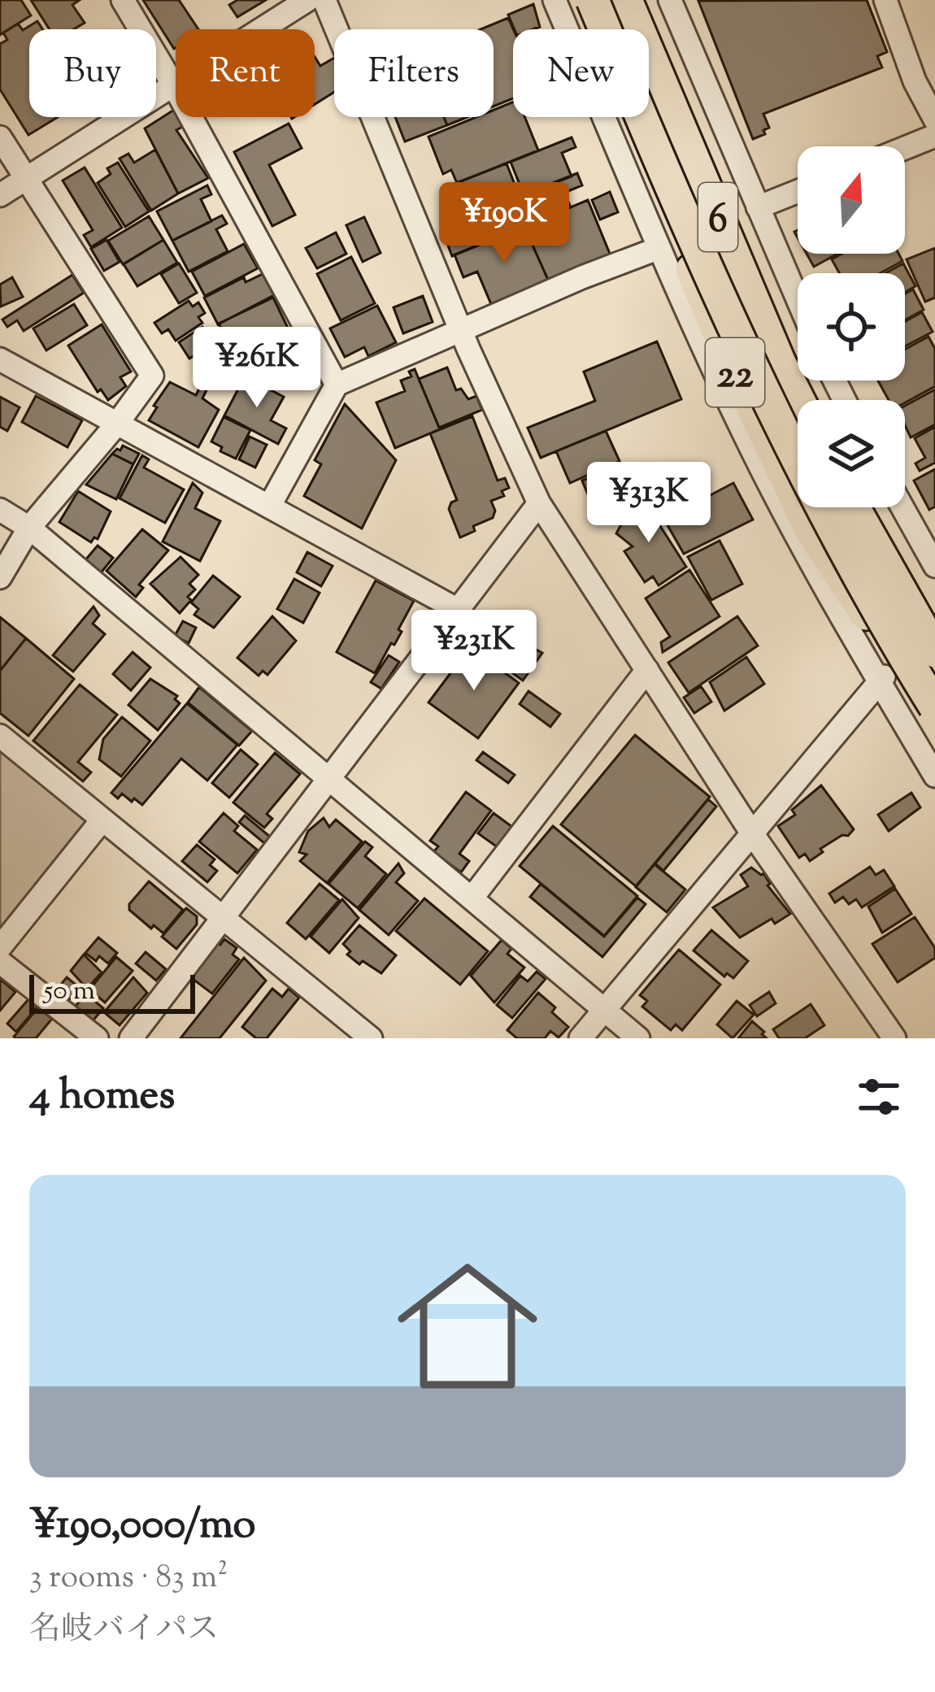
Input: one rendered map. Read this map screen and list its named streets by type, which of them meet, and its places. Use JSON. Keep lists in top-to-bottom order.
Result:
{
  "streets": {
    "highway": ["6", "22"]
  },
  "crossings": [
    ["6", "22"]
  ],
  "scale_bar": "50 m",
  "north": "top",
  "page": {
    "chip": [
      "Buy",
      "Rent",
      "Filters",
      "New"
    ],
    "price": [
      "¥190K",
      "¥261K",
      "¥313K",
      "¥231K"
    ],
    "scale": "50 m",
    "heading": "4 homes",
    "list": [
      {
        "name": "¥190,000/mo",
        "note": "3 rooms · 83 m² · 名岐バイパス"
      }
    ]
  }
}
